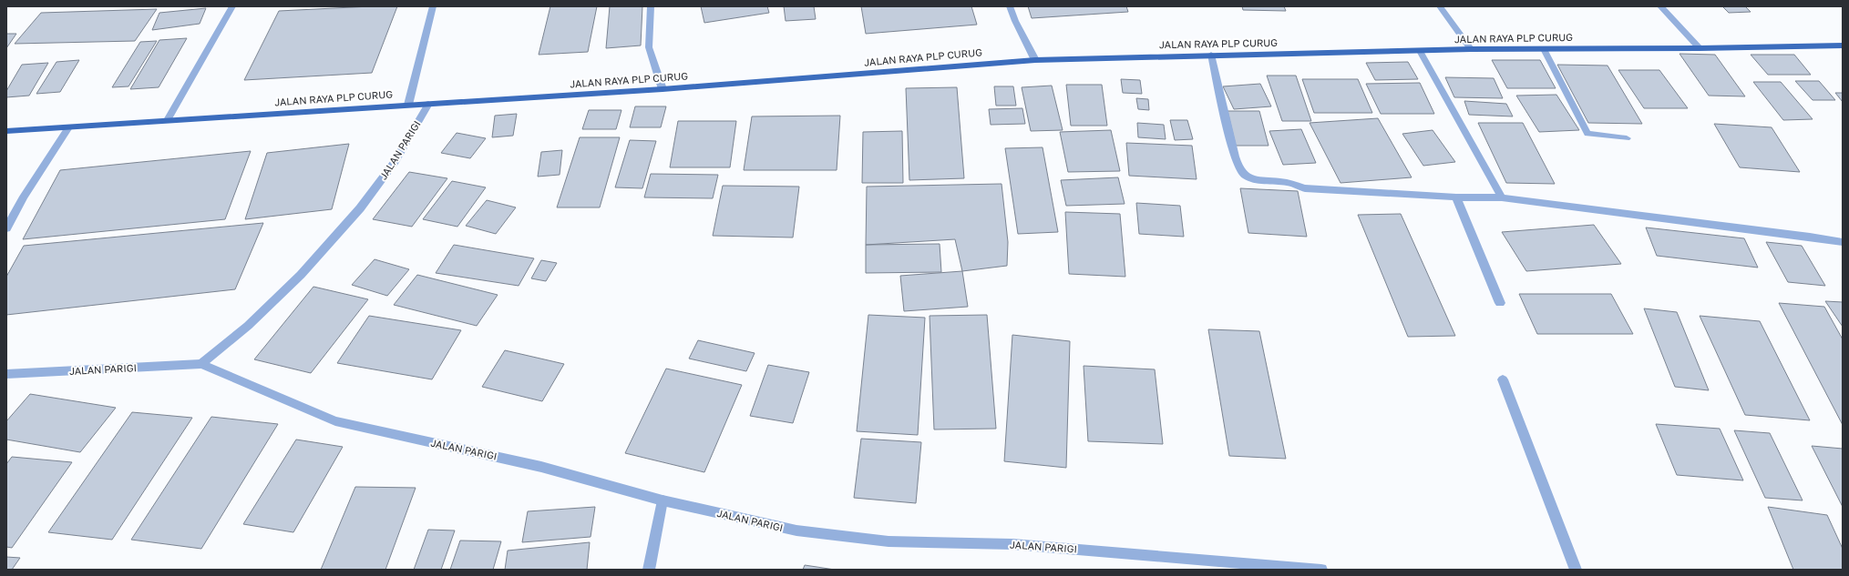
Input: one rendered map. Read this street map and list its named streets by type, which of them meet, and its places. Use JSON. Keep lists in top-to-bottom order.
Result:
{
  "streets": {
    "main road": ["JALAN RAYA PLP CURUG"],
    "street": ["JALAN PARIGI"]
  },
  "crossings": [
    ["JALAN RAYA PLP CURUG", "JALAN PARIGI"]
  ]
}
